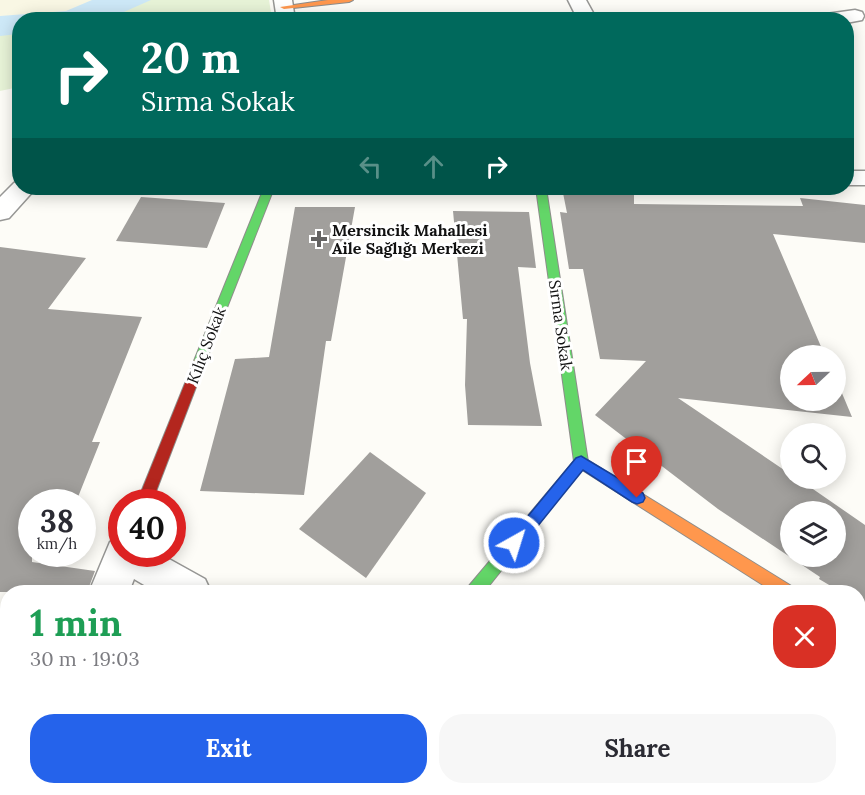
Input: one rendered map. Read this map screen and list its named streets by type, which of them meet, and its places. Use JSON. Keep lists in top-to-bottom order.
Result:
{
  "streets": {
    "street": ["Sırma Sokak", "Kılıç Sokak"]
  },
  "places": {
    "health": ["Mersincik Mahallesi Aile Sağlığı Merkezi"]
  },
  "north": "left",
  "page": {
    "turn": ["20 m", "Sırma Sokak"],
    "speed": "38 km/h",
    "limit": "40",
    "heading": ["1 min", "30 m · 19:03"],
    "buttons": ["Exit", "Share"]
  }
}
